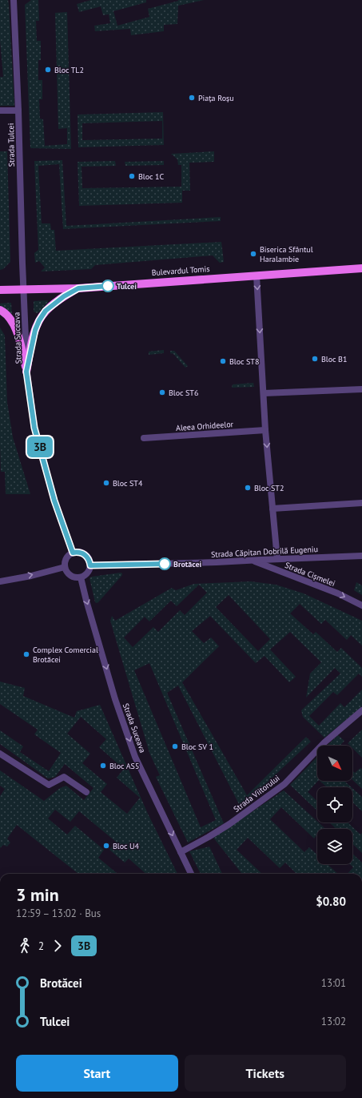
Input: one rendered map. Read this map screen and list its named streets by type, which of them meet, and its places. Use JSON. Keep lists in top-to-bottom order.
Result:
{
  "streets": {
    "main road": ["Bulevardul Tomis"],
    "street": [
      "Strada Tulcei",
      "Strada Suceava",
      "Aleea Orhideelor",
      "Strada Căpitan Dobrilă Eugeniu",
      "Strada Cișmelei",
      "Strada Viitorului"
    ]
  },
  "crossings": [
    ["Strada Tulcei", "Bulevardul Tomis"],
    ["Strada Tulcei", "Strada Suceava"],
    ["Bulevardul Tomis", "Strada Suceava"],
    ["Strada Suceava", "Strada Căpitan Dobrilă Eugeniu"],
    ["Strada Suceava", "Strada Viitorului"],
    ["Strada Căpitan Dobrilă Eugeniu", "Strada Cișmelei"]
  ],
  "one_way": ["Strada Suceava", "Strada Cișmelei"],
  "places": [
    "Bloc TL2",
    "Piața Roșu",
    "Bloc 1C",
    "Biserica Sfântul Haralambie",
    "Tulcei",
    "Bloc B1",
    "Bloc ST8",
    "Bloc ST6",
    "Bloc ST4",
    "Bloc ST2",
    "Brotăcei",
    "Complex Comercial Brotăcei",
    "Bloc SV 1",
    "Bloc AS5",
    "Bloc U4"
  ],
  "lines": ["bus line 3B"],
  "north": "bottom right",
  "page": {
    "on_map": "3B",
    "heading": ["3 min", "12:59 – 13:02 · Bus", "$0.80"],
    "legs": ["2", "3B"],
    "list": [
      {
        "name": "Brotăcei",
        "value": "13:01"
      },
      {
        "name": "Tulcei",
        "value": "13:02"
      }
    ],
    "buttons": ["Start", "Tickets"]
  }
}
